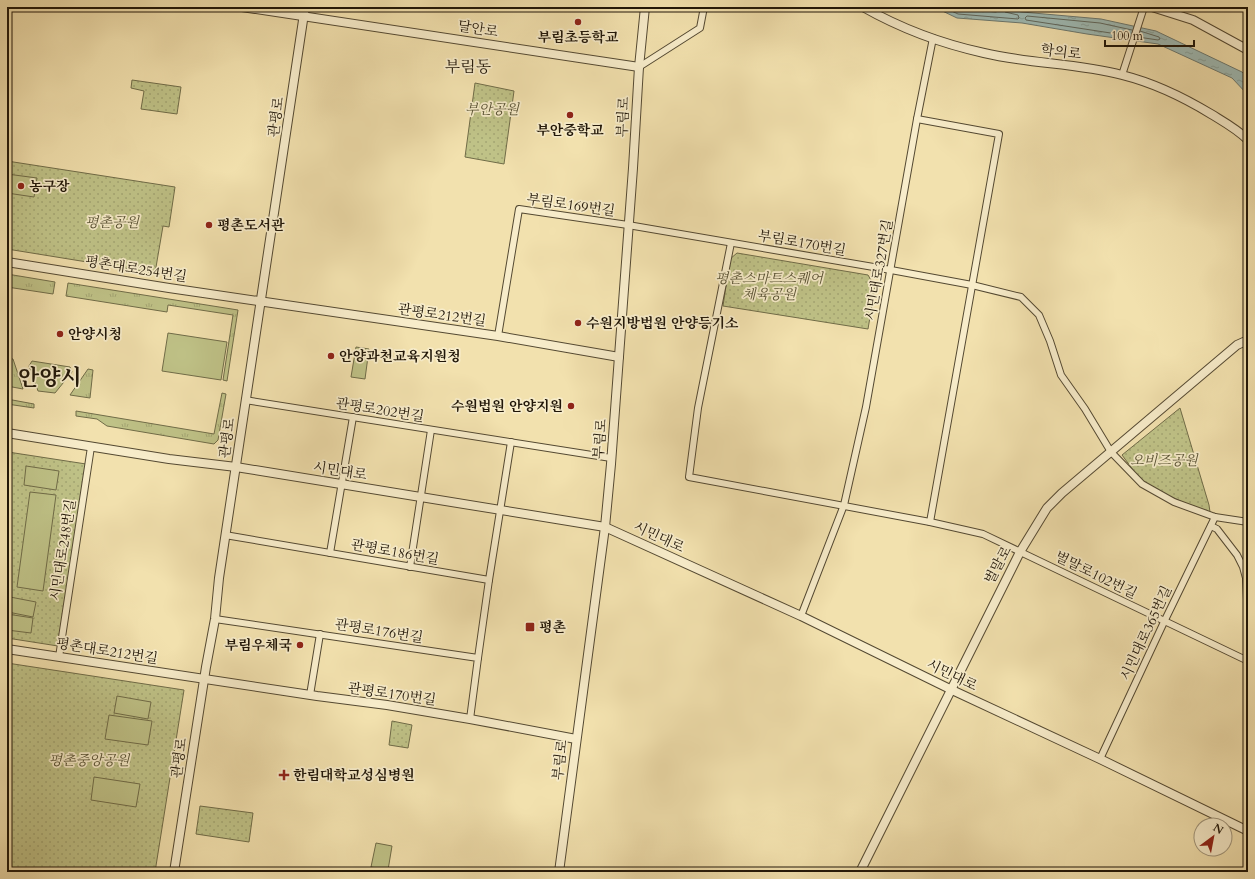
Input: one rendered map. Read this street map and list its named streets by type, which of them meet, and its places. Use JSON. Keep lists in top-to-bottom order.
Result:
{
  "streets": {
    "street": [
      "달안로",
      "학의로",
      "관평로",
      "부림로",
      "부림로169번길",
      "부림로170번길",
      "평촌대로254번길",
      "시민대로327번길",
      "관평로212번길",
      "관평로202번길",
      "시민대로",
      "시민대로248번길",
      "관평로186번길",
      "벌말로",
      "벌말로102번길",
      "관평로176번길",
      "시민대로365번길",
      "평촌대로212번길",
      "관평로170번길"
    ]
  },
  "crossings": [
    ["달안로", "관평로"],
    ["달안로", "부림로"],
    ["학의로", "시민대로327번길"],
    ["관평로", "평촌대로254번길"],
    ["관평로", "관평로212번길"],
    ["관평로", "관평로202번길"],
    ["관평로", "시민대로"],
    ["관평로", "관평로186번길"],
    ["관평로", "관평로176번길"],
    ["관평로", "평촌대로212번길"],
    ["관평로", "관평로170번길"],
    ["부림로", "부림로169번길"],
    ["부림로", "부림로170번길"],
    ["부림로", "관평로212번길"],
    ["부림로", "관평로202번길"],
    ["부림로", "시민대로"],
    ["부림로", "관평로170번길"],
    ["부림로169번길", "부림로170번길"],
    ["부림로169번길", "관평로212번길"],
    ["부림로170번길", "시민대로327번길"],
    ["부림로170번길", "벌말로"],
    ["부림로170번길", "시민대로365번길"],
    ["평촌대로254번길", "관평로212번길"],
    ["시민대로327번길", "시민대로"],
    ["시민대로", "시민대로248번길"],
    ["시민대로", "벌말로"],
    ["시민대로", "시민대로365번길"],
    ["시민대로248번길", "평촌대로212번길"],
    ["벌말로", "벌말로102번길"],
    ["벌말로102번길", "시민대로365번길"],
    ["평촌대로212번길", "관평로170번길"]
  ],
  "districts": ["부림동", "안양시"],
  "parks": [
    "부안공원",
    "평촌공원",
    "평촌스마트스퀘어 체육공원",
    "오비즈공원",
    "평촌중앙공원"
  ],
  "places": {
    "other": [
      "부림초등학교",
      "부안중학교",
      "농구장",
      "평촌도서관",
      "수원지방법원 안양등기소",
      "안양시청",
      "안양과천교육지원청",
      "수원법원 안양지원",
      "부림우체국"
    ],
    "transit": ["평촌"],
    "health": ["한림대학교성심병원"]
  },
  "scale_bar": "100 m",
  "north": "top right"
}
